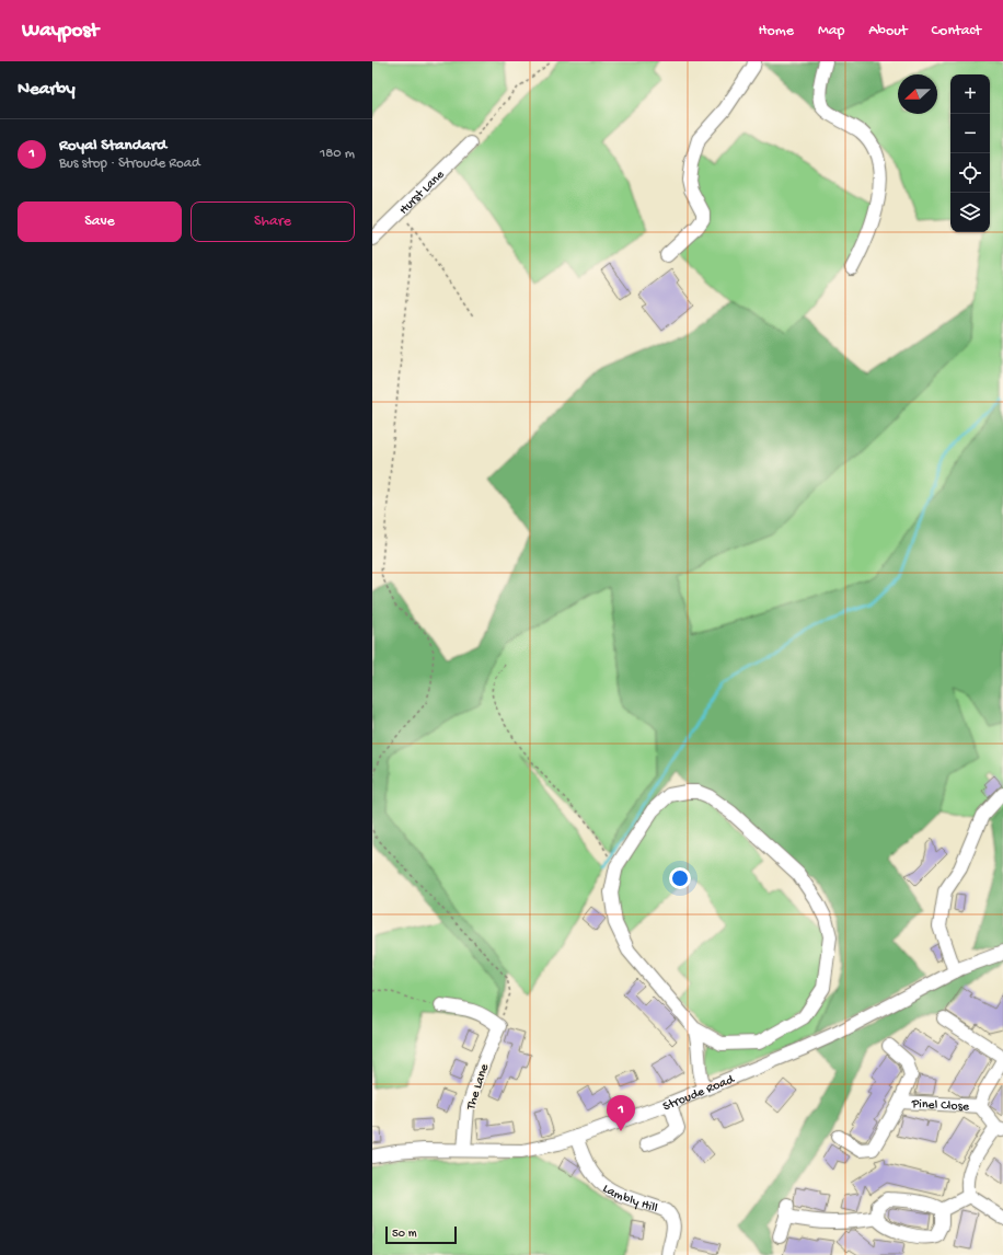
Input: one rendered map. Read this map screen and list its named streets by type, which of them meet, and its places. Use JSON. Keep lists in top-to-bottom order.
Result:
{
  "streets": {
    "street": [
      "Hurst Lane",
      "The Lane",
      "Stroude Road",
      "Pinel Close",
      "Lambly Hill"
    ]
  },
  "crossings": [
    ["The Lane", "Stroude Road"],
    ["Stroude Road", "Lambly Hill"]
  ],
  "scale_bar": "50 m",
  "north": "left",
  "page": {
    "header": "Waypost",
    "nav": [
      "Home",
      "Map",
      "About",
      "Contact"
    ],
    "heading": "Nearby",
    "map_buttons": ["+", "−"],
    "list": [
      {
        "mark": "1",
        "name": "Royal Standard",
        "note": "Bus stop · Stroude Road",
        "value": "180 m"
      }
    ],
    "buttons": ["Save", "Share"],
    "pins": "1",
    "scale": "50 m"
  }
}
